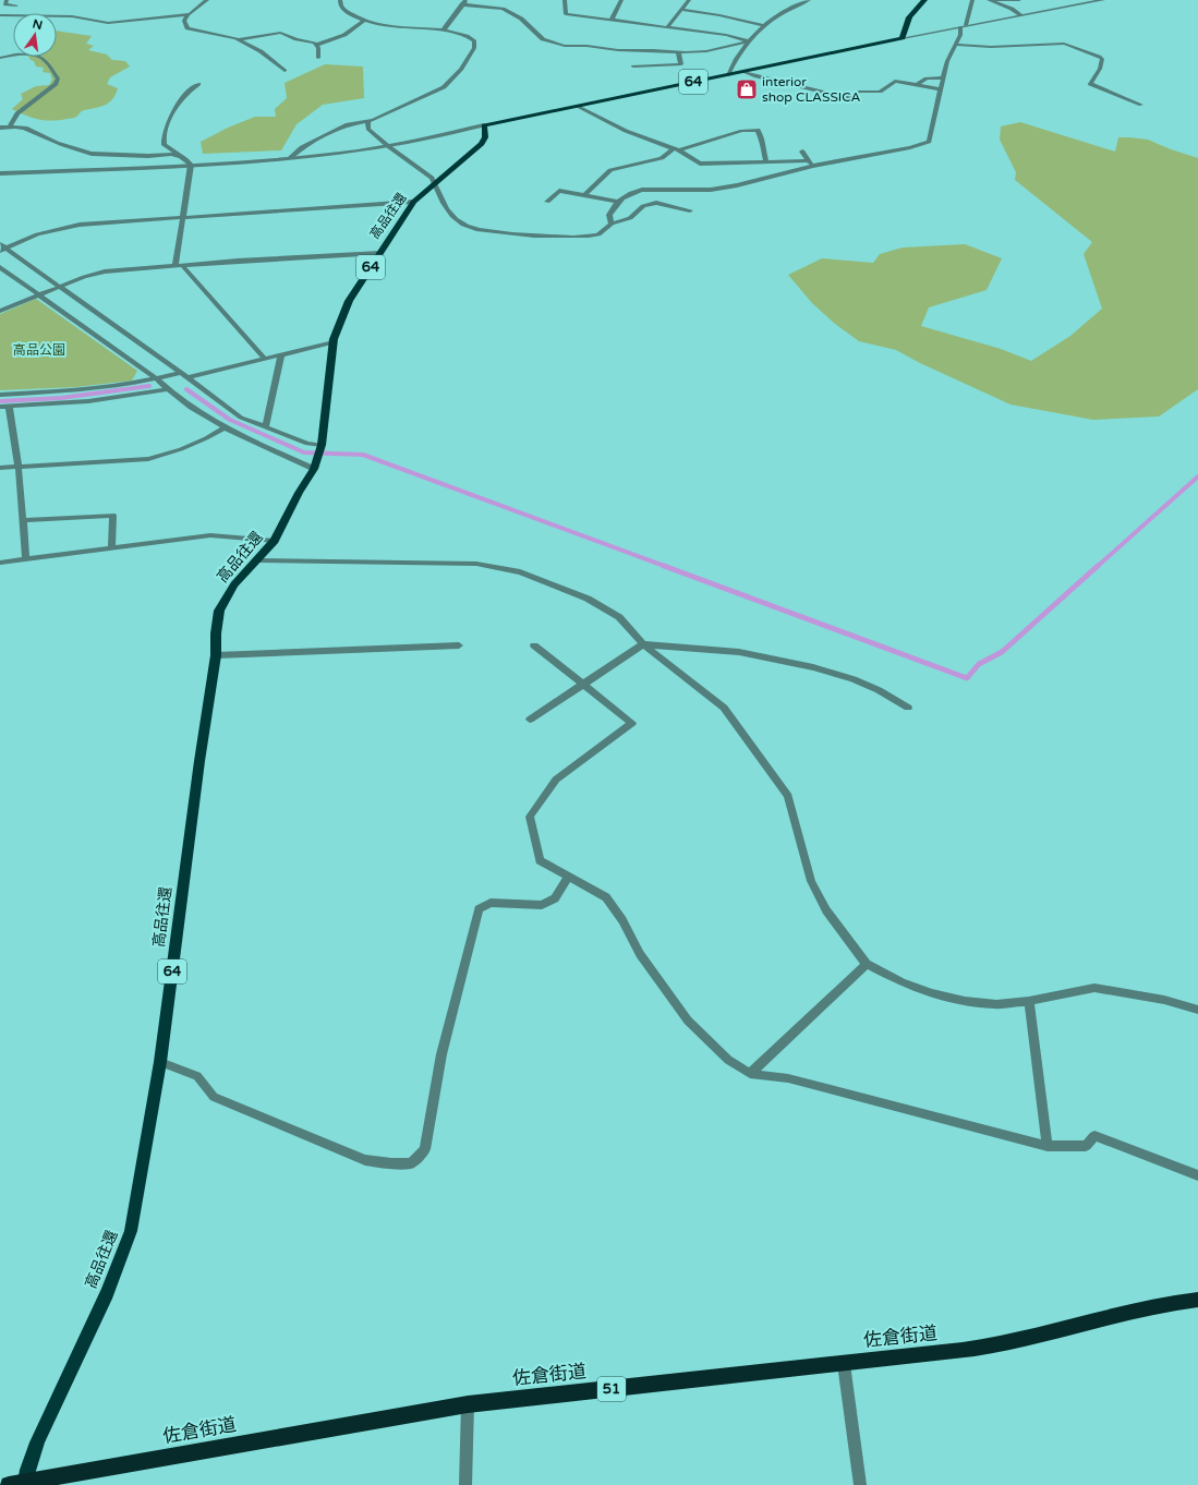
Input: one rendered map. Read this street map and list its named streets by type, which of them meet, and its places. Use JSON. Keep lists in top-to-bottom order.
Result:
{
  "streets": {
    "highway": ["佐倉街道", "51"],
    "main road": ["64", "高品往還"]
  },
  "crossings": [
    ["64", "高品往還"],
    ["高品往還", "佐倉街道"]
  ],
  "parks": ["高品公園"],
  "places": {
    "shop": ["interior shop CLASSICA"]
  },
  "north": "top"
}
